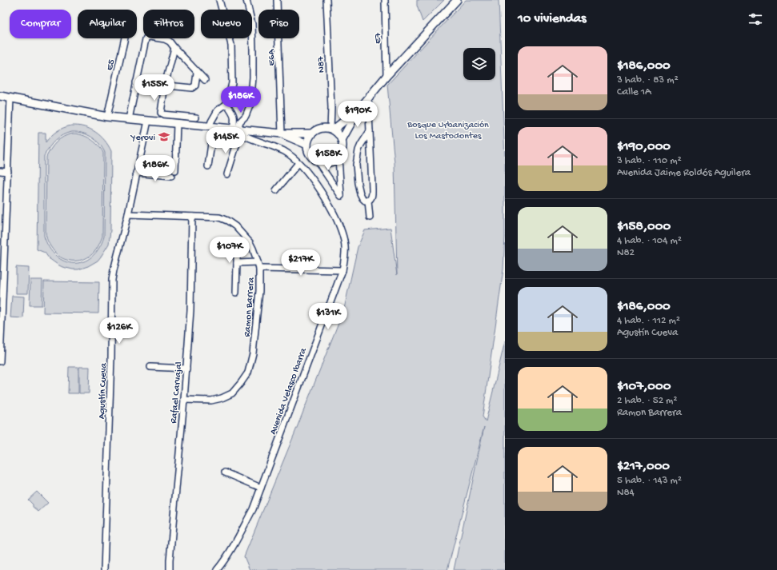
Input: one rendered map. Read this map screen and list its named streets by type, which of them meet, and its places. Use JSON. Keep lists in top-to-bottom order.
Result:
{
  "streets": {
    "street": [
      "E7",
      "E6A",
      "E5",
      "N87",
      "Ramon Barrera",
      "Agustín Cueva",
      "Avenida Velasco Ibarra",
      "Rafael Carvajal"
    ]
  },
  "crossings": [
    ["Ramon Barrera", "Agustín Cueva"],
    ["Ramon Barrera", "Rafael Carvajal"]
  ],
  "parks": ["Bosque Urbanización Los Mastodontes"],
  "places": {
    "school or university": ["Yerovi"]
  },
  "page": {
    "heading": "10 viviendas",
    "chip": [
      "Comprar",
      "Alquilar",
      "Filtros",
      "Nuevo",
      "Piso"
    ],
    "list": [
      {
        "name": "$186,000",
        "note": "3 hab. · 83 m² · Calle 1A"
      },
      {
        "name": "$190,000",
        "note": "3 hab. · 110 m² · Avenida Jaime Roldós Aguilera"
      },
      {
        "name": "$158,000",
        "note": "4 hab. · 104 m² · N82"
      },
      {
        "name": "$186,000",
        "note": "4 hab. · 112 m² · Agustín Cueva"
      },
      {
        "name": "$107,000",
        "note": "2 hab. · 52 m² · Ramon Barrera"
      },
      {
        "name": "$217,000",
        "note": "5 hab. · 143 m² · N84"
      }
    ],
    "price": [
      "$155K",
      "$186K",
      "$190K",
      "$145K",
      "$158K",
      "$186K",
      "$107K",
      "$217K",
      "$131K",
      "$126K"
    ]
  }
}
